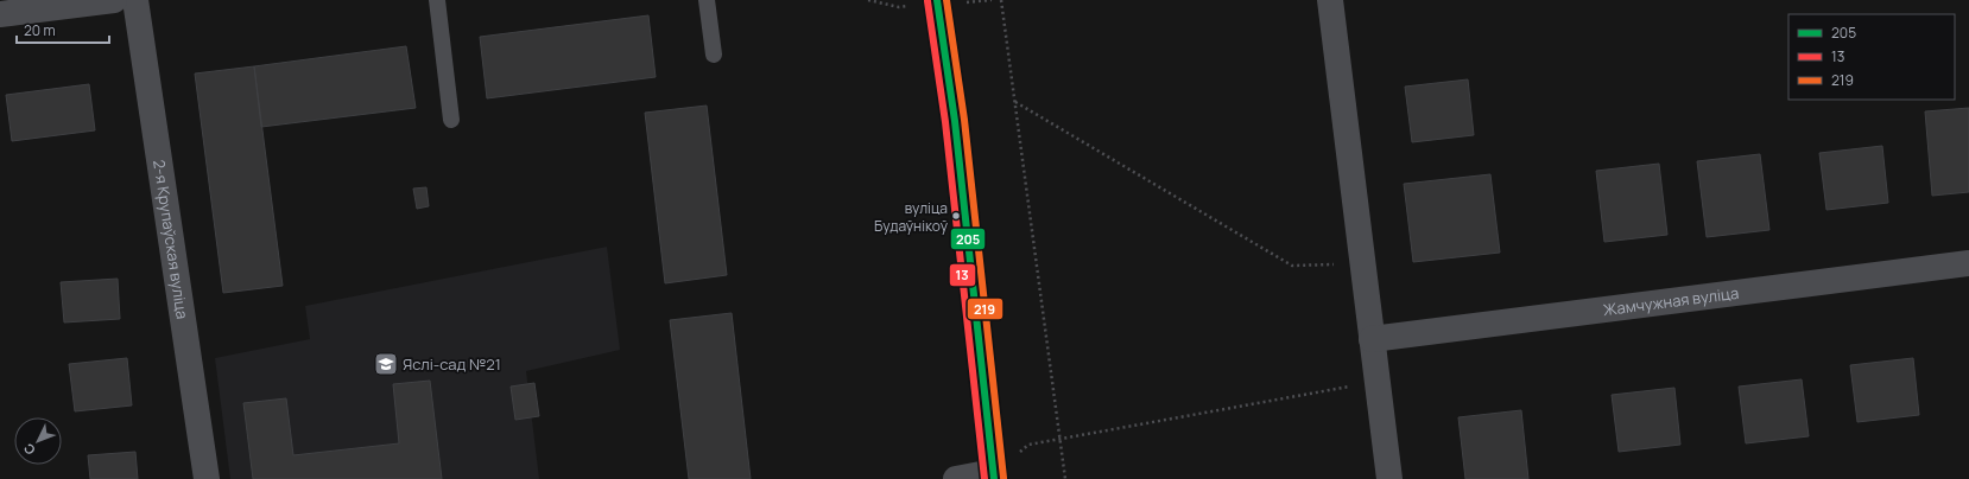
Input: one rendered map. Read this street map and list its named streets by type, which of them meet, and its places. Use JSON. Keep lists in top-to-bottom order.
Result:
{
  "streets": {
    "street": ["2-я Крупаўская вуліца", "Жамчужная вуліца"]
  },
  "places": {
    "other": ["вуліца Будаўнікоў"],
    "school or university": ["Яслі-сад №21"]
  },
  "lines": ["transit line 205", "transit line 219", "transit line 13"],
  "legend": ["205", "13", "219"],
  "scale_bar": "20 m",
  "north": "bottom left"
}
